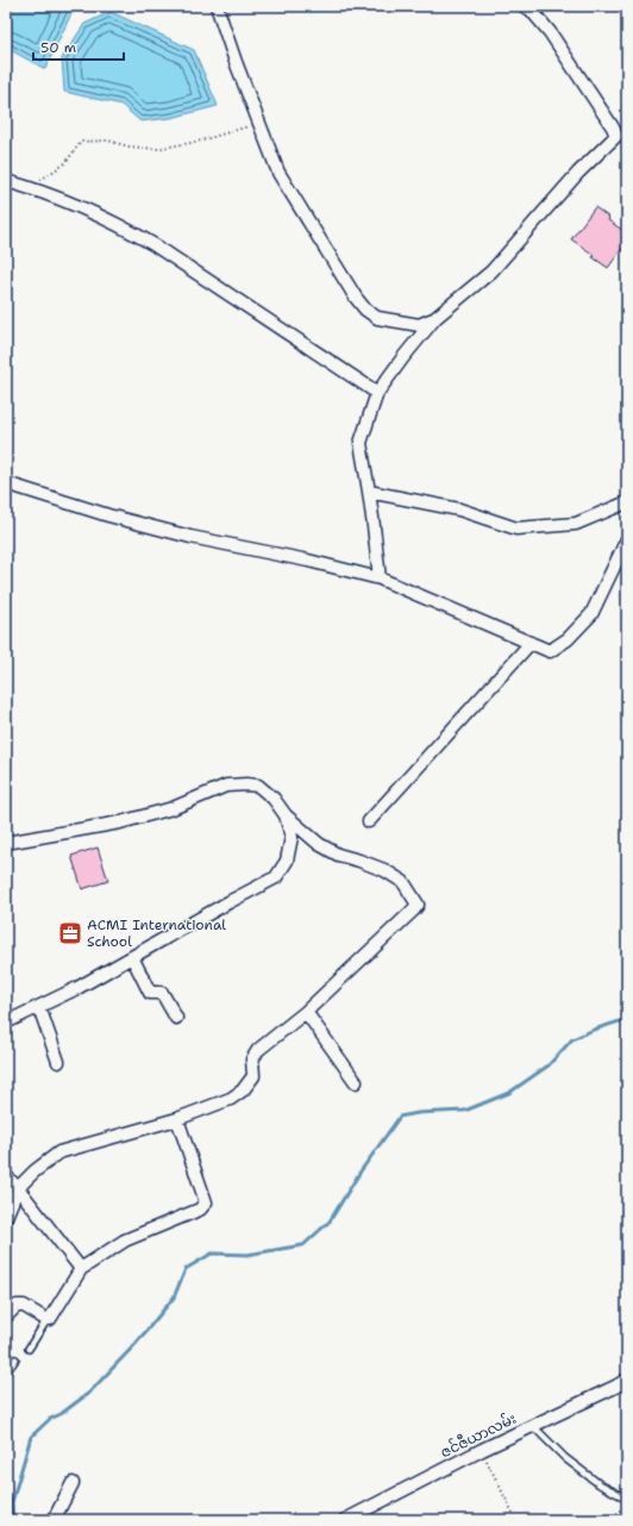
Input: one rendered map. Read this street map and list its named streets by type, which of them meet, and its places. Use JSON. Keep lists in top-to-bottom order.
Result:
{
  "streets": {
    "street": ["ဇင်ဇီယာလမ်း"]
  },
  "places": {
    "office": ["ACMI International School"]
  },
  "scale_bar": "50 m"
}
